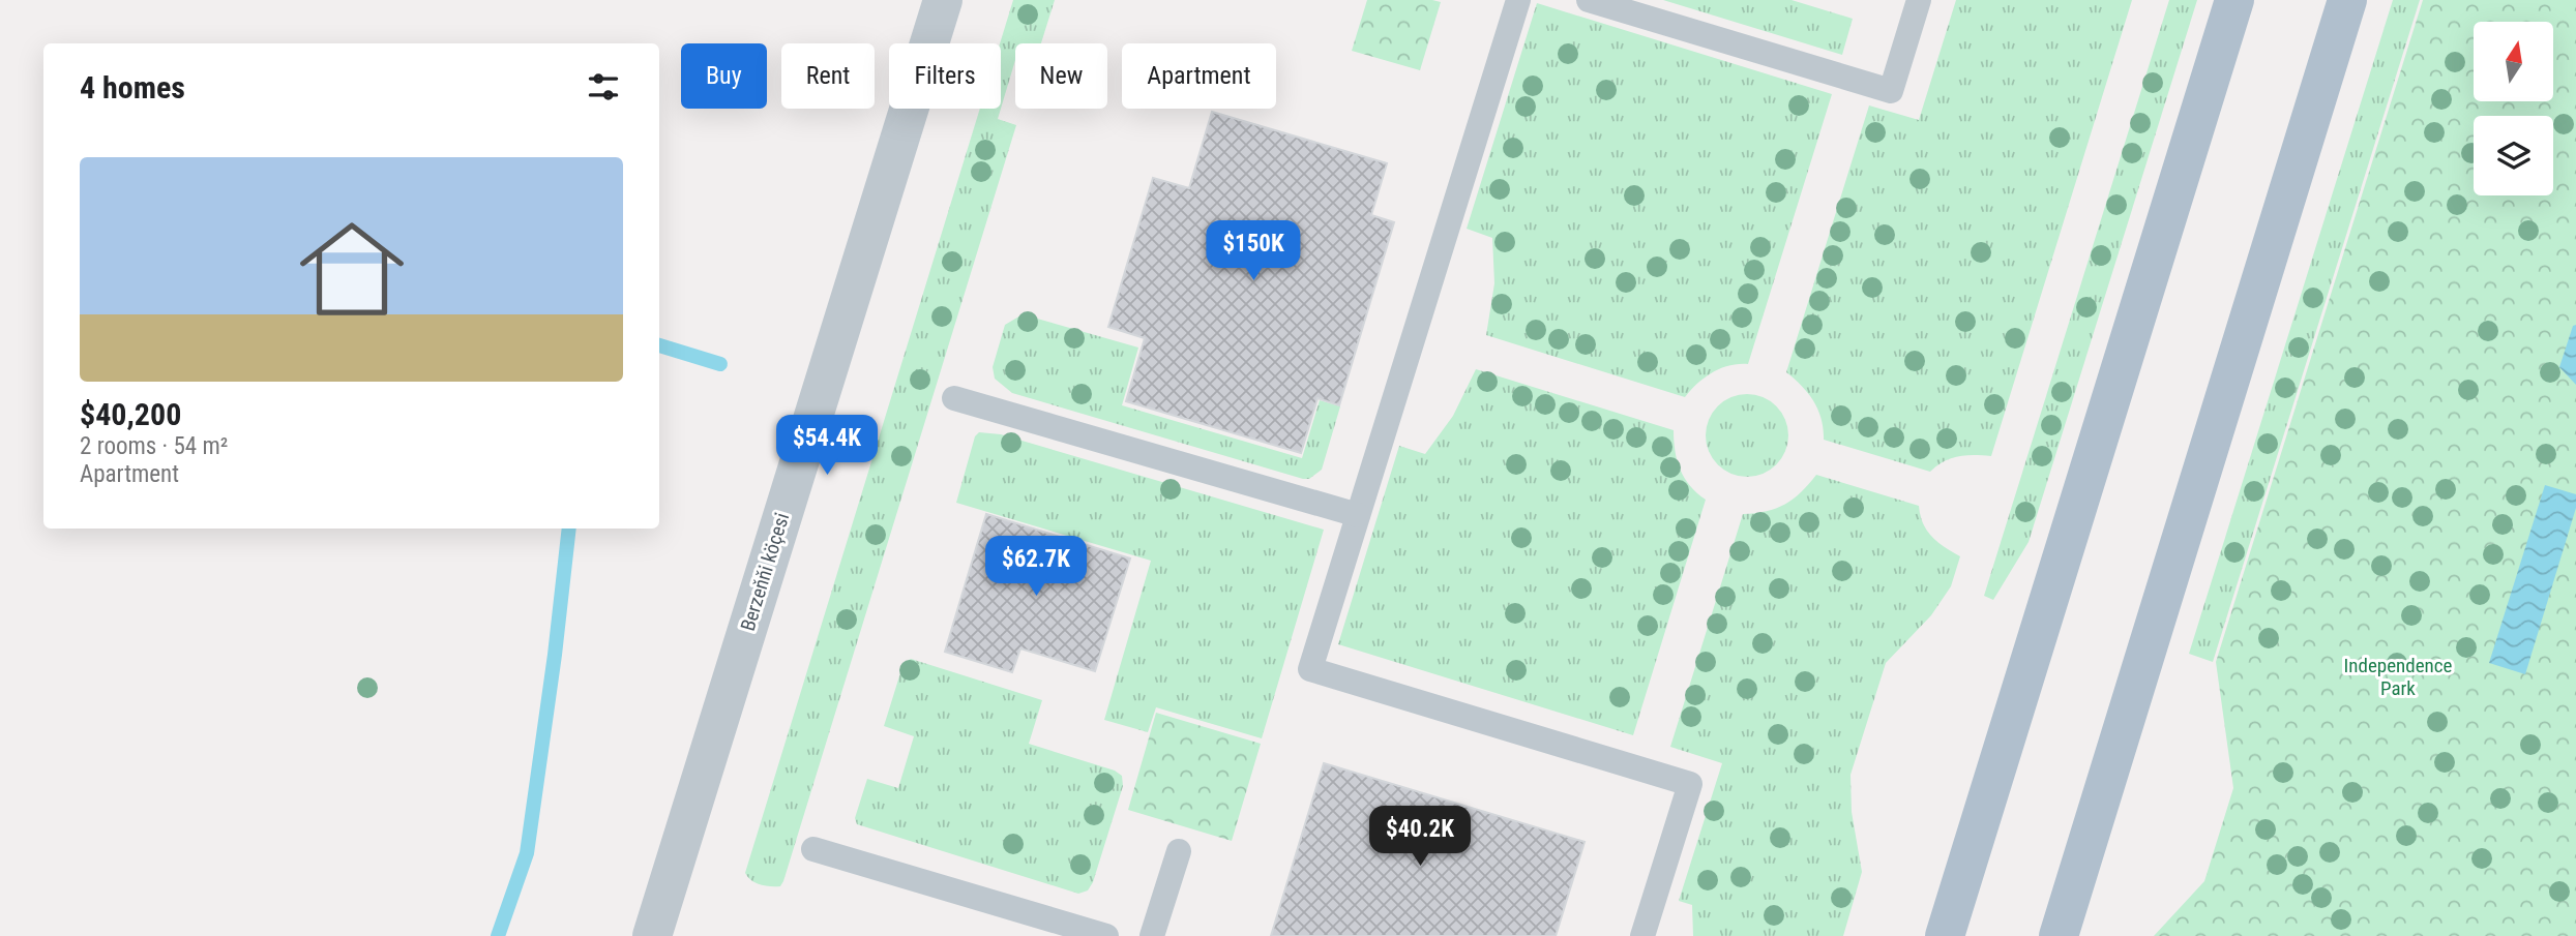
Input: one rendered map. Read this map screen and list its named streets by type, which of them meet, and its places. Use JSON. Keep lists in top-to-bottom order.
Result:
{
  "streets": {
    "street": ["Berzeňňi köçesi"]
  },
  "parks": ["Independence Park"],
  "north": "top",
  "page": {
    "chip": [
      "Buy",
      "Rent",
      "Filters",
      "New",
      "Apartment"
    ],
    "heading": "4 homes",
    "list": [
      {
        "name": "$40,200",
        "note": "2 rooms · 54 m² · Apartment"
      }
    ],
    "price": [
      "$150K",
      "$54.4K",
      "$62.7K",
      "$40.2K"
    ]
  }
}
